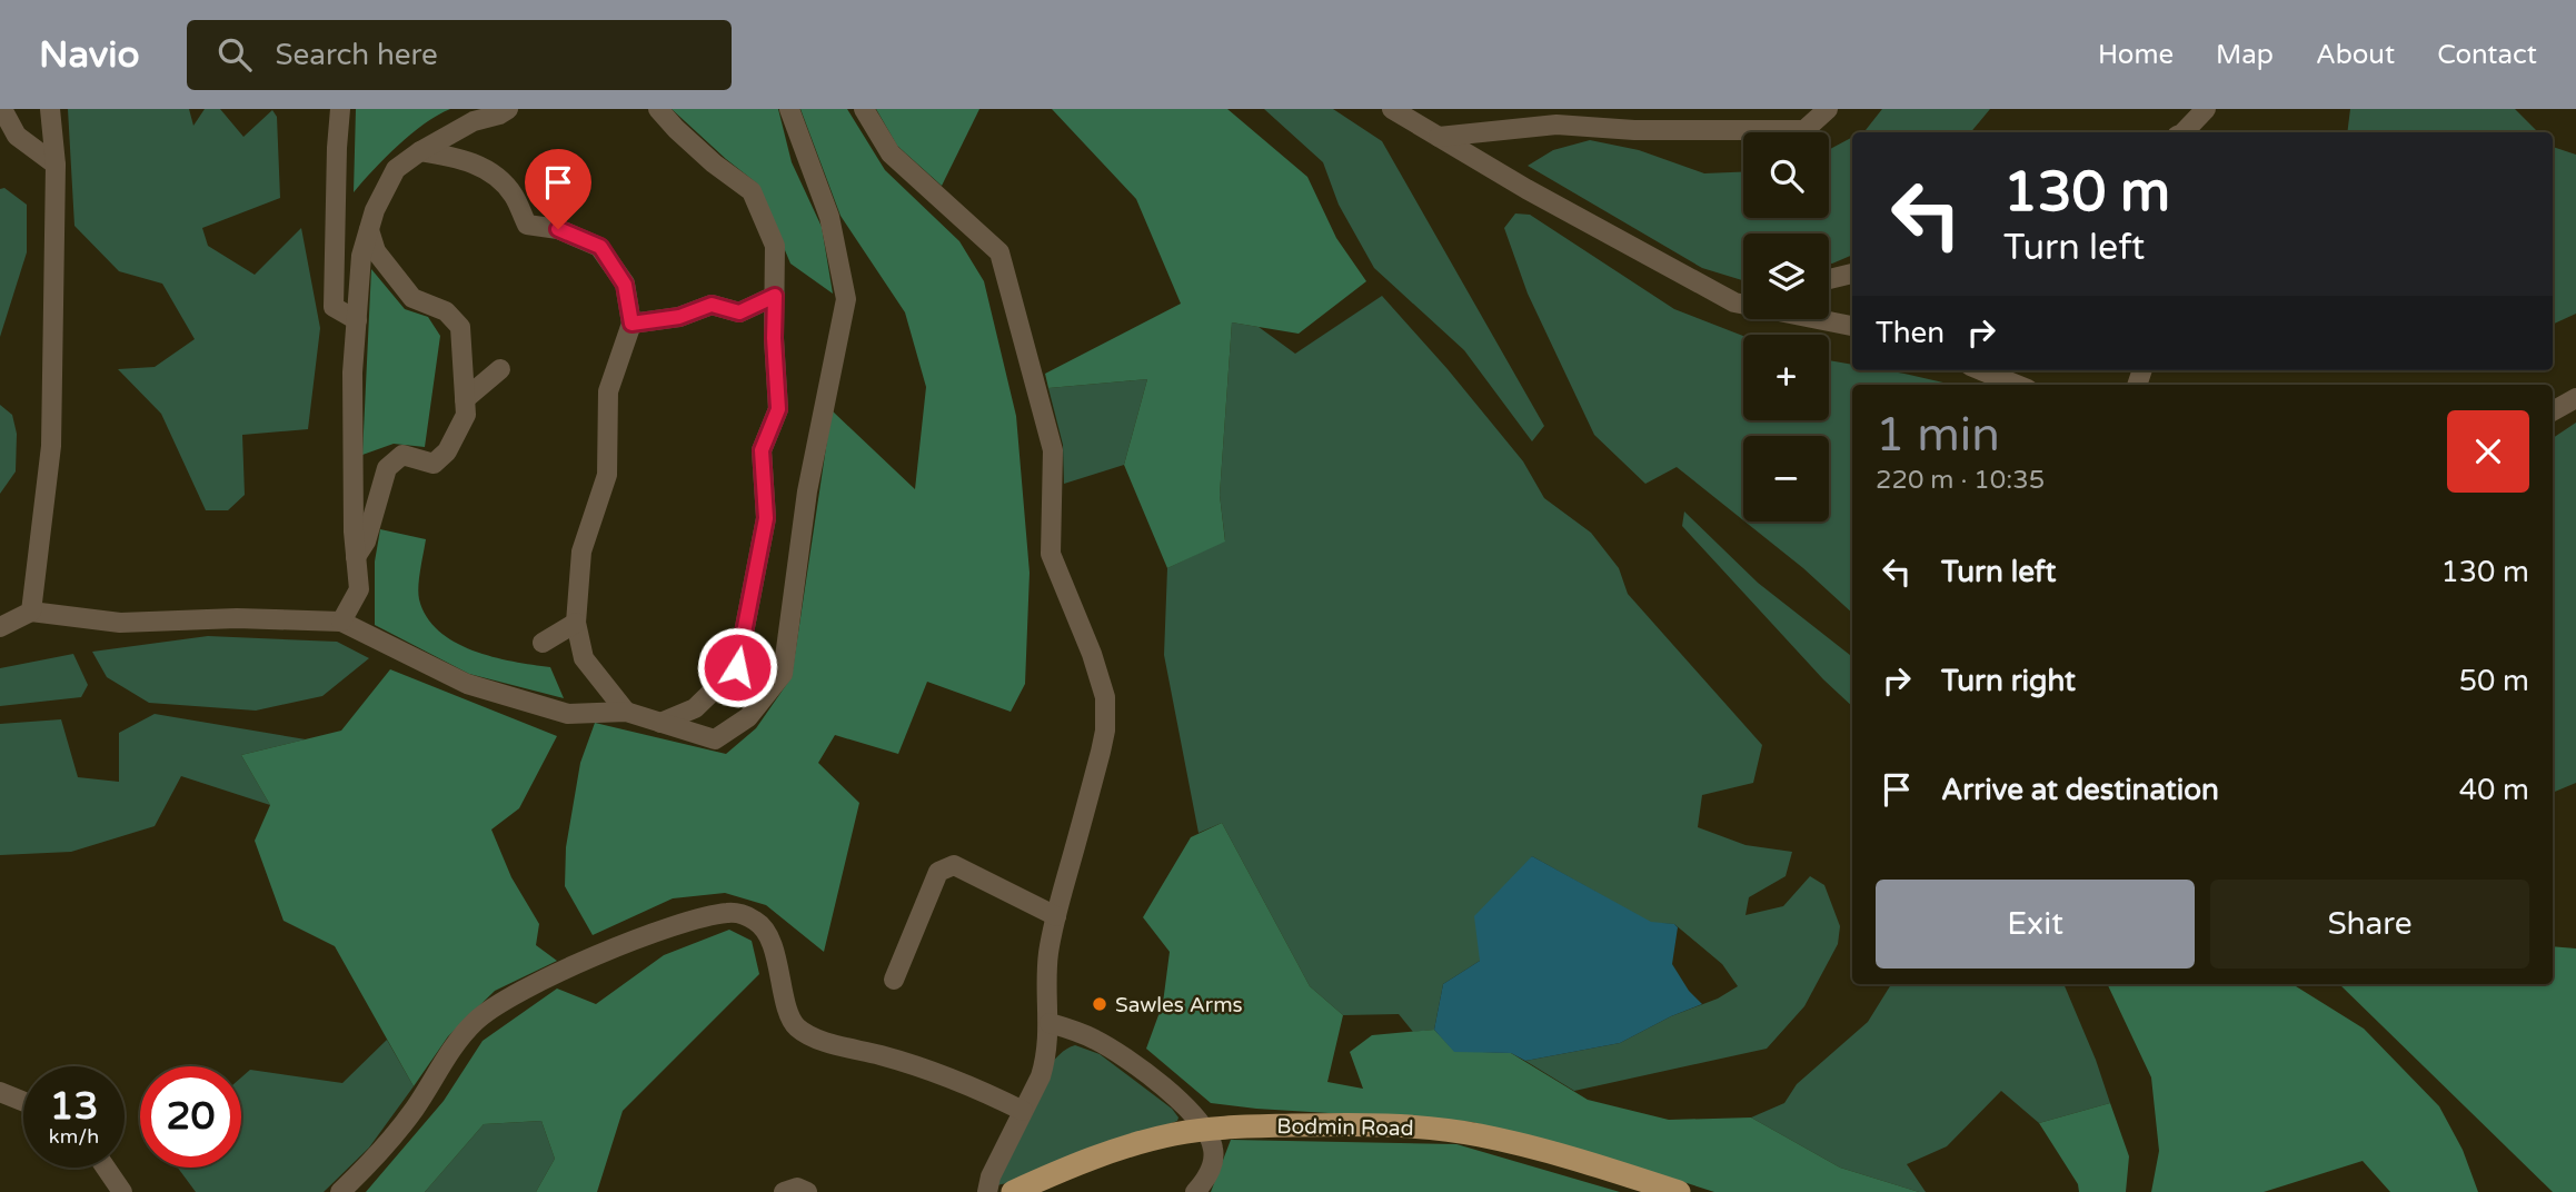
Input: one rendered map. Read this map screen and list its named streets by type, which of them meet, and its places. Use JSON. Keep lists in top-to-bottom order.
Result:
{
  "streets": {
    "main road": ["Bodmin Road"]
  },
  "places": ["Sawles Arms"],
  "page": {
    "header": "Navio",
    "search": "Search here",
    "nav": [
      "Home",
      "Map",
      "About",
      "Contact"
    ],
    "map_buttons": ["+", "−"],
    "turn": ["130 m", "Turn left"],
    "then": "Then",
    "heading": ["1 min", "220 m · 10:35"],
    "list": [
      {
        "name": "Turn left",
        "value": "130 m"
      },
      {
        "name": "Turn right",
        "value": "50 m"
      },
      {
        "name": "Arrive at destination",
        "value": "40 m"
      }
    ],
    "buttons": ["Exit", "Share"],
    "speed": "13 km/h",
    "limit": "20"
  }
}
